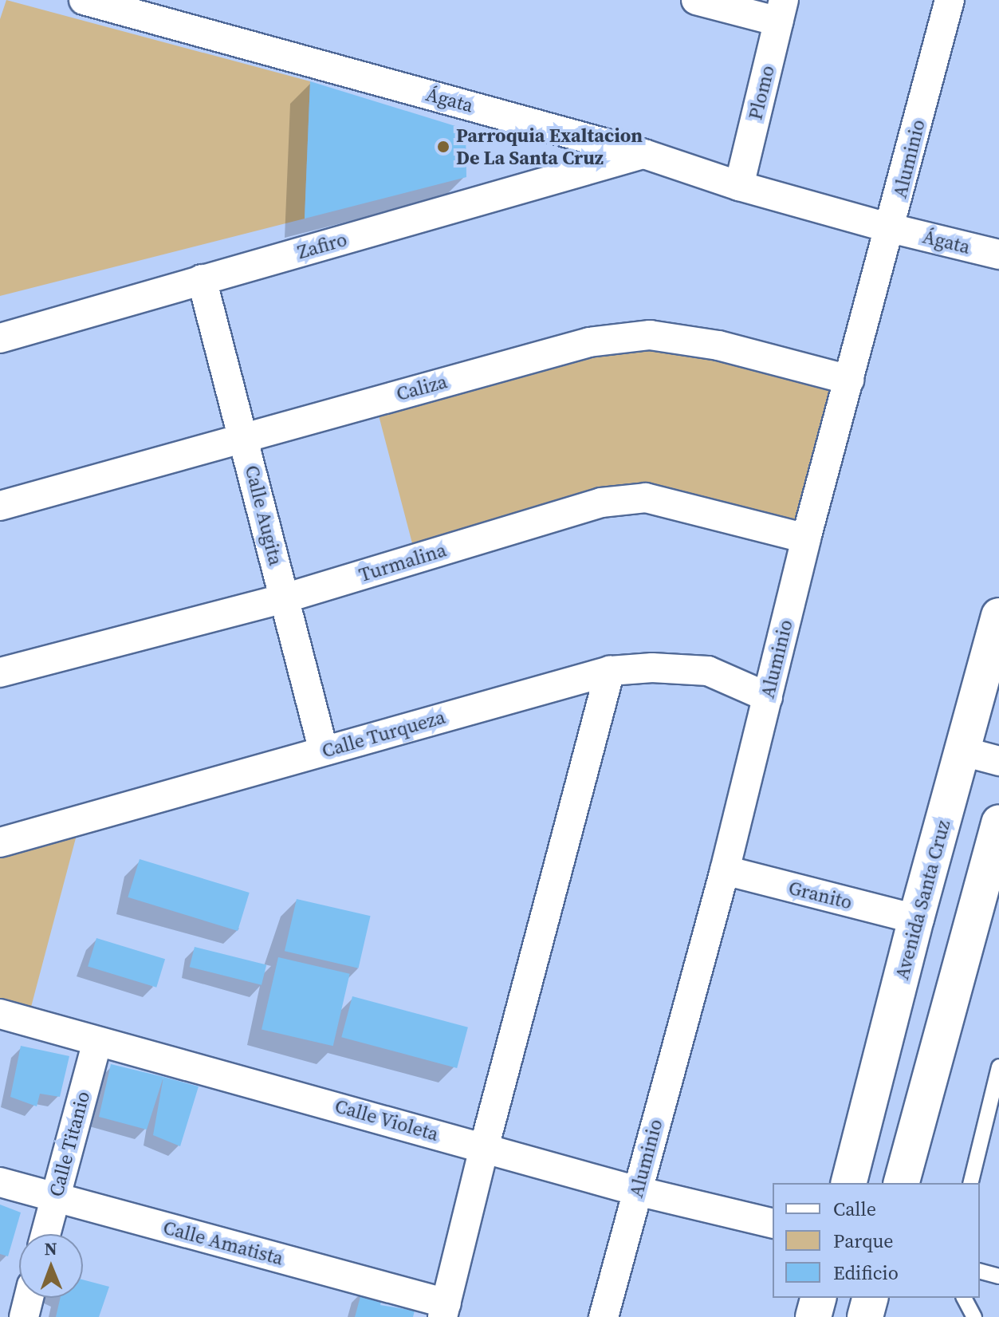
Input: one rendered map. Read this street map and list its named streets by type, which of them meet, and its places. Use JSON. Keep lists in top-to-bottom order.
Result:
{
  "streets": {
    "street": [
      "Plomo",
      "Ágata",
      "Aluminio",
      "Zafiro",
      "Caliza",
      "Calle Augita",
      "Turmalina",
      "Calle Turqueza",
      "Granito",
      "Avenida Santa Cruz",
      "Calle Violeta",
      "Calle Titanio",
      "Calle Amatista"
    ]
  },
  "crossings": [
    ["Plomo", "Ágata"],
    ["Ágata", "Aluminio"],
    ["Ágata", "Zafiro"],
    ["Aluminio", "Caliza"],
    ["Aluminio", "Turmalina"],
    ["Aluminio", "Calle Turqueza"],
    ["Aluminio", "Granito"],
    ["Aluminio", "Calle Violeta"],
    ["Zafiro", "Calle Augita"],
    ["Caliza", "Calle Augita"],
    ["Calle Augita", "Turmalina"],
    ["Calle Augita", "Calle Turqueza"],
    ["Granito", "Avenida Santa Cruz"],
    ["Calle Violeta", "Calle Titanio"],
    ["Calle Titanio", "Calle Amatista"]
  ],
  "places": ["Parroquia Exaltacion De La Santa Cruz"],
  "legend": ["Calle", "Parque", "Edificio"],
  "north": "top"
}
